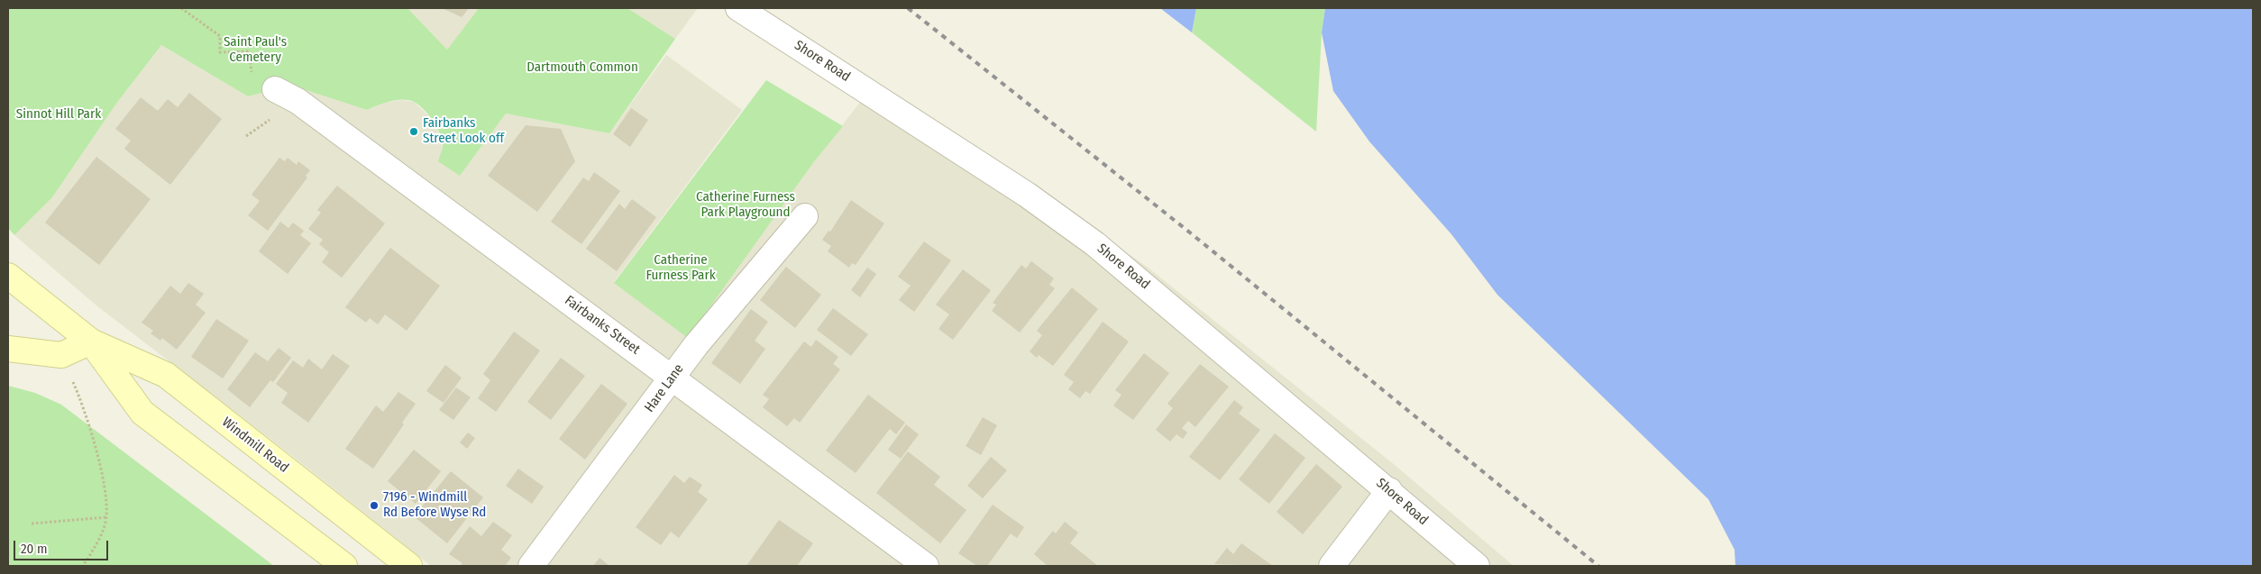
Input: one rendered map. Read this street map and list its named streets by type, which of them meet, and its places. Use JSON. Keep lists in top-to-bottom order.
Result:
{
  "streets": {
    "main road": ["Windmill Road"],
    "street": ["Shore Road", "Fairbanks Street", "Hare Lane"]
  },
  "crossings": [
    ["Fairbanks Street", "Hare Lane"]
  ],
  "parks": [
    "Saint Paul's Cemetery",
    "Dartmouth Common",
    "Sinnot Hill Park",
    "Catherine Furness Park Playground",
    "Catherine Furness Park"
  ],
  "places": ["Fairbanks Street Look off", "7196 - Windmill Rd Before Wyse Rd"],
  "scale_bar": "20 m"
}
